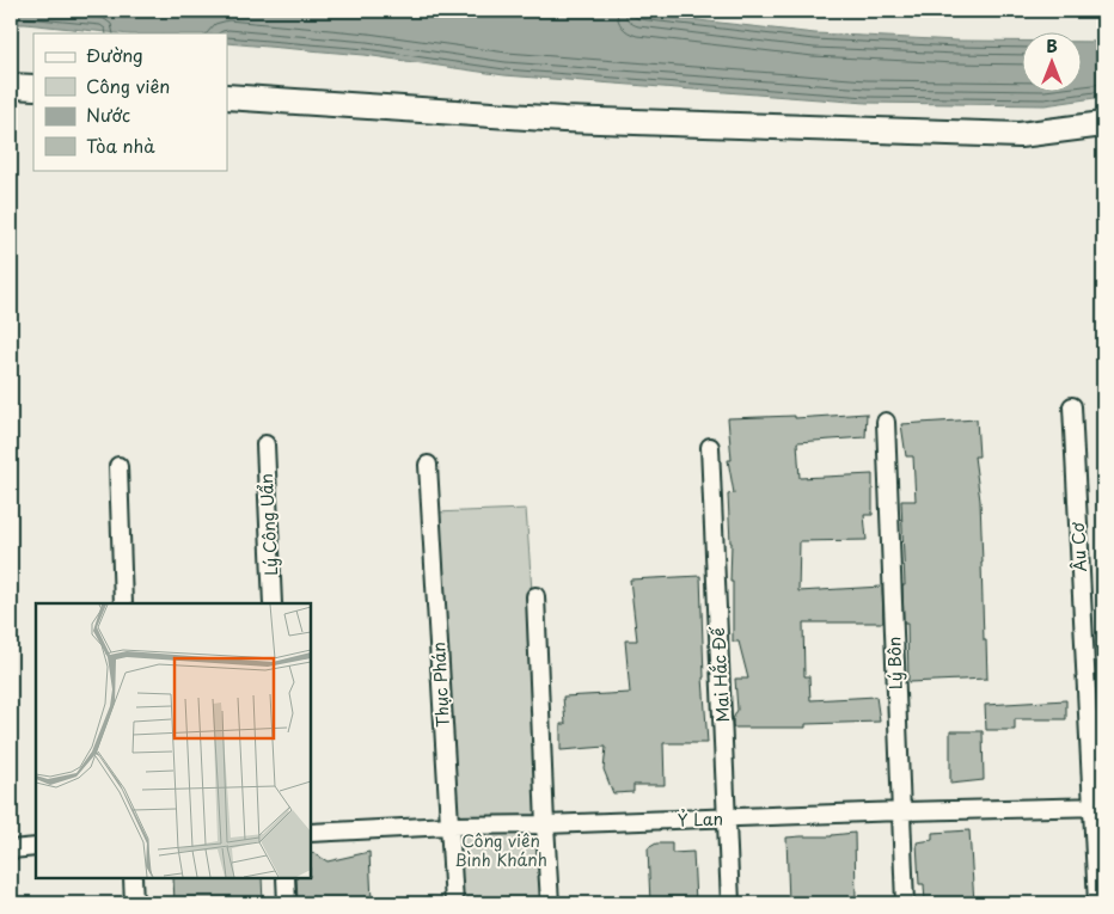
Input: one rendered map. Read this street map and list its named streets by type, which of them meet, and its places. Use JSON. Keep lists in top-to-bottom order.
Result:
{
  "streets": {
    "street": [
      "Lý Công Uẩn",
      "Âu Cơ",
      "Lý Bôn",
      "Mai Hắc Đế",
      "Thục Phán",
      "Ỷ Lan"
    ]
  },
  "crossings": [
    ["Âu Cơ", "Ỷ Lan"],
    ["Lý Bôn", "Ỷ Lan"],
    ["Mai Hắc Đế", "Ỷ Lan"],
    ["Thục Phán", "Ỷ Lan"]
  ],
  "parks": ["Công viên Bình Khánh"],
  "legend": [
    "Đường",
    "Công viên",
    "Nước",
    "Tòa nhà"
  ],
  "north": "top"
}
